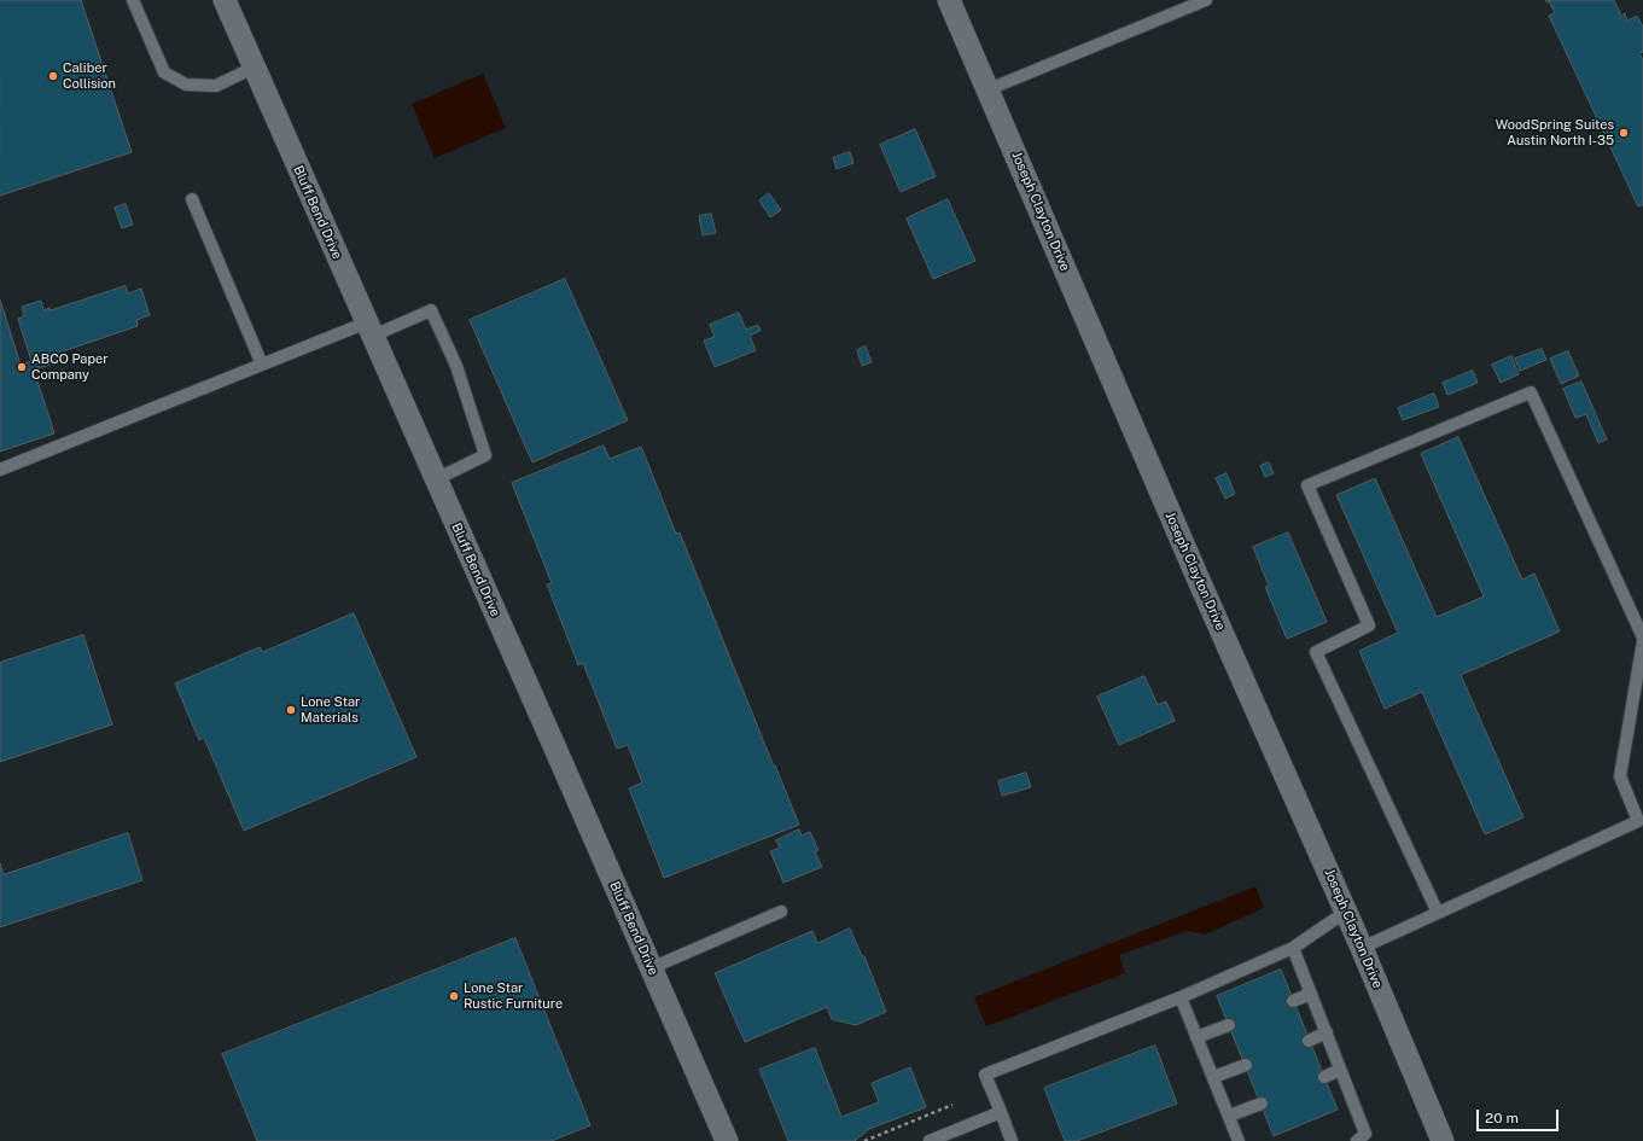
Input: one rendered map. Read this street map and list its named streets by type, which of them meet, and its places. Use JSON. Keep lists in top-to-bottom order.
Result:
{
  "streets": {
    "street": ["Joseph Clayton Drive", "Bluff Bend Drive"]
  },
  "places": [
    "Caliber Collision",
    "WoodSpring Suites Austin North I-35",
    "ABCO Paper Company",
    "Lone Star Materials",
    "Lone Star Rustic Furniture"
  ],
  "scale_bar": "20 m"
}
